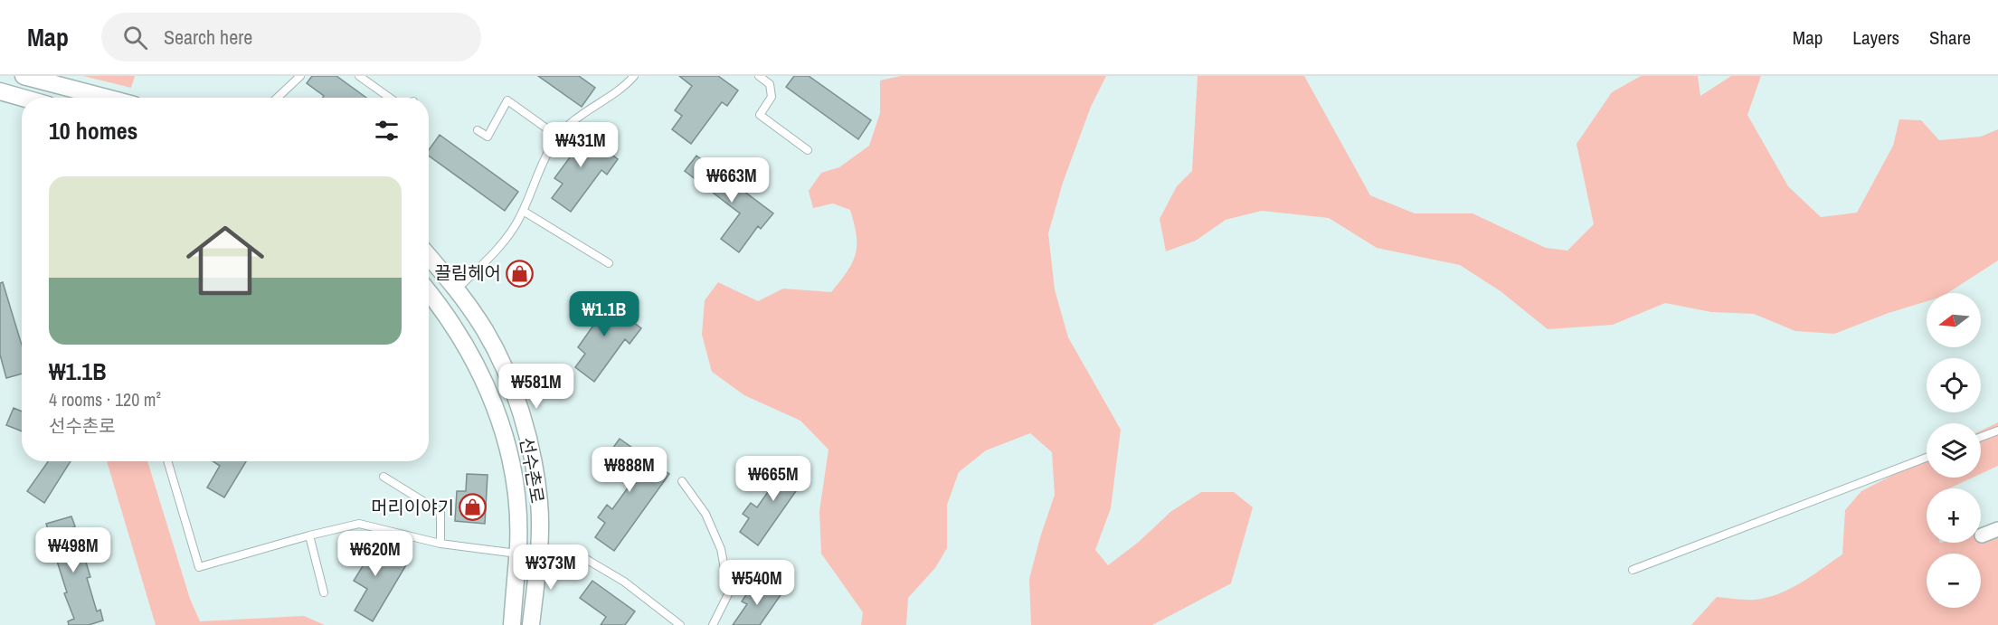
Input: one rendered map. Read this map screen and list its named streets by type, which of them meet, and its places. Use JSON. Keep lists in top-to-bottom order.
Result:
{
  "streets": {
    "street": ["선수촌로"]
  },
  "places": {
    "shop": ["끌림헤어", "머리이야기"]
  },
  "north": "left",
  "page": {
    "header": "Map",
    "search": "Search here",
    "nav": ["Map", "Layers", "Share"],
    "heading": "10 homes",
    "price": [
      "₩431M",
      "₩663M",
      "₩1.1B",
      "₩581M",
      "₩888M",
      "₩665M",
      "₩498M",
      "₩620M",
      "₩373M",
      "₩540M"
    ],
    "list": [
      {
        "name": "₩1.1B",
        "note": "4 rooms · 120 m² · 선수촌로"
      }
    ],
    "map_buttons": ["+", "−"]
  }
}
